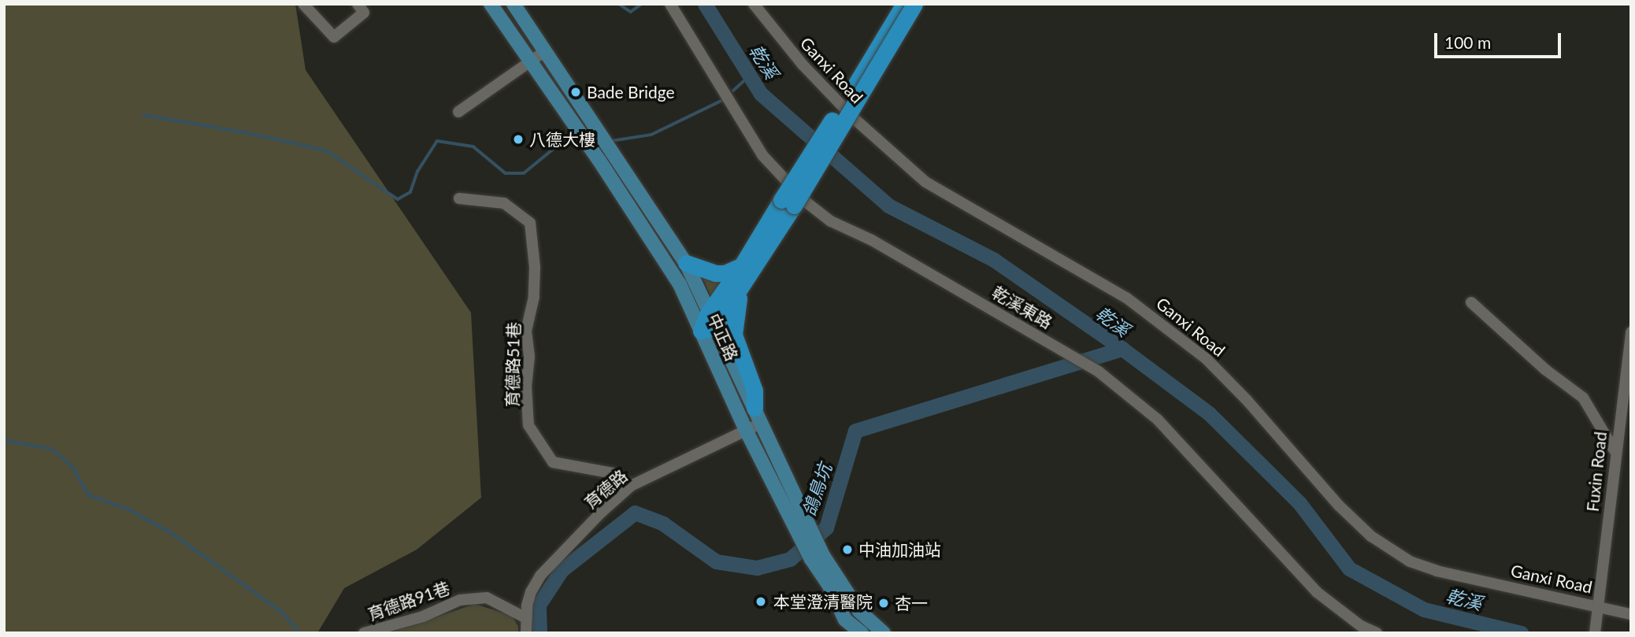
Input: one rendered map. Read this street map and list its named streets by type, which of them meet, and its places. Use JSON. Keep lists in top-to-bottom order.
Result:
{
  "streets": {
    "main road": ["中正路"],
    "street": [
      "Ganxi Road",
      "乾溪東路",
      "育德路51巷",
      "Fuxin Road",
      "育德路",
      "育德路91巷"
    ]
  },
  "crossings": [
    ["Ganxi Road", "Fuxin Road"],
    ["中正路", "育德路"],
    ["育德路51巷", "育德路"],
    ["育德路", "育德路91巷"]
  ],
  "water": ["乾溪", "鴿鳥坑"],
  "places": [
    "Bade Bridge",
    "八德大樓",
    "中油加油站",
    "本堂澄清醫院",
    "杏一"
  ],
  "scale_bar": "100 m"
}
